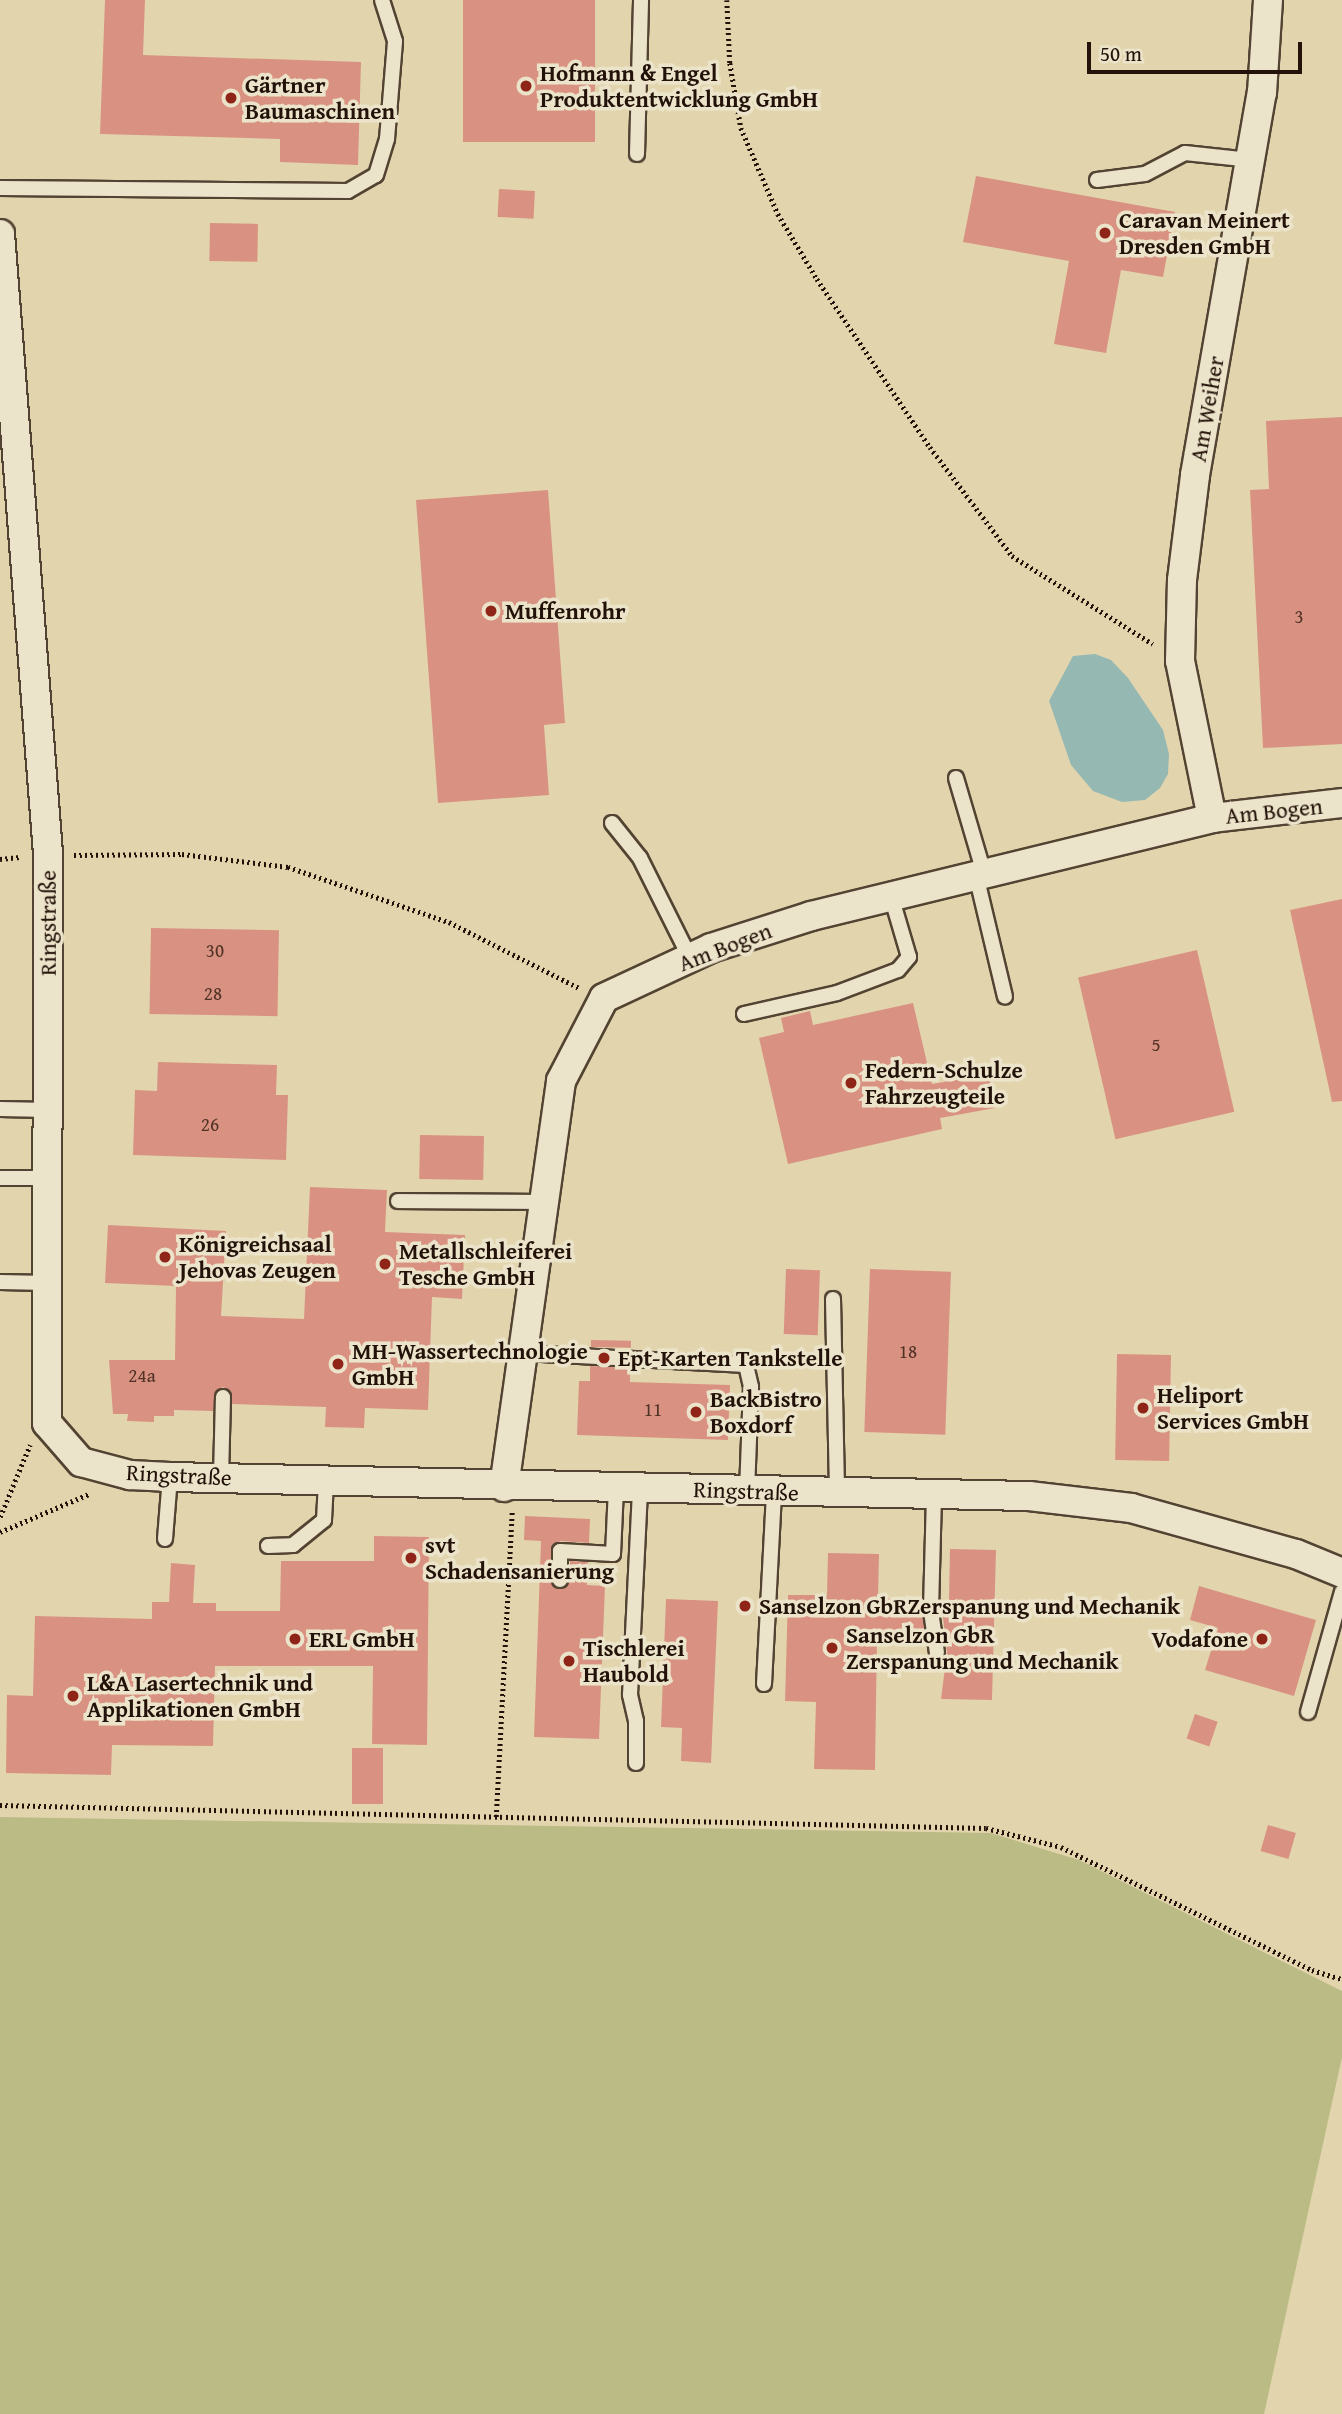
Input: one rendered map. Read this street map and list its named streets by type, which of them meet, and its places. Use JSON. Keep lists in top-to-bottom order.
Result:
{
  "streets": {
    "street": ["Am Weiher", "Am Bogen", "Ringstraße"]
  },
  "crossings": [
    ["Am Weiher", "Am Bogen"]
  ],
  "places": [
    "Hofmann & Engel Produktentwicklung GmbH",
    "Gärtner Baumaschinen",
    "Caravan Meinert Dresden GmbH",
    "Muffenrohr",
    "Federn-Schulze Fahrzeugteile",
    "Königreichsaal Jehovas Zeugen",
    "Metallschleiferei Tesche GmbH",
    "Ept-Karten Tankstelle",
    "MH-Wassertechnologie GmbH",
    "Heliport Services GmbH",
    "BackBistro Boxdorf",
    "svt Schadensanierung",
    "Sanselzon GbRZerspanung und Mechanik",
    "ERL GmbH",
    "Vodafone",
    "Sanselzon GbR Zerspanung und Mechanik",
    "Tischlerei Haubold",
    "L&A Lasertechnik und Applikationen GmbH"
  ],
  "house_numbers": [
    "3",
    "30",
    "28",
    "5",
    "26",
    "18",
    "24a",
    "11"
  ],
  "scale_bar": "50 m"
}
